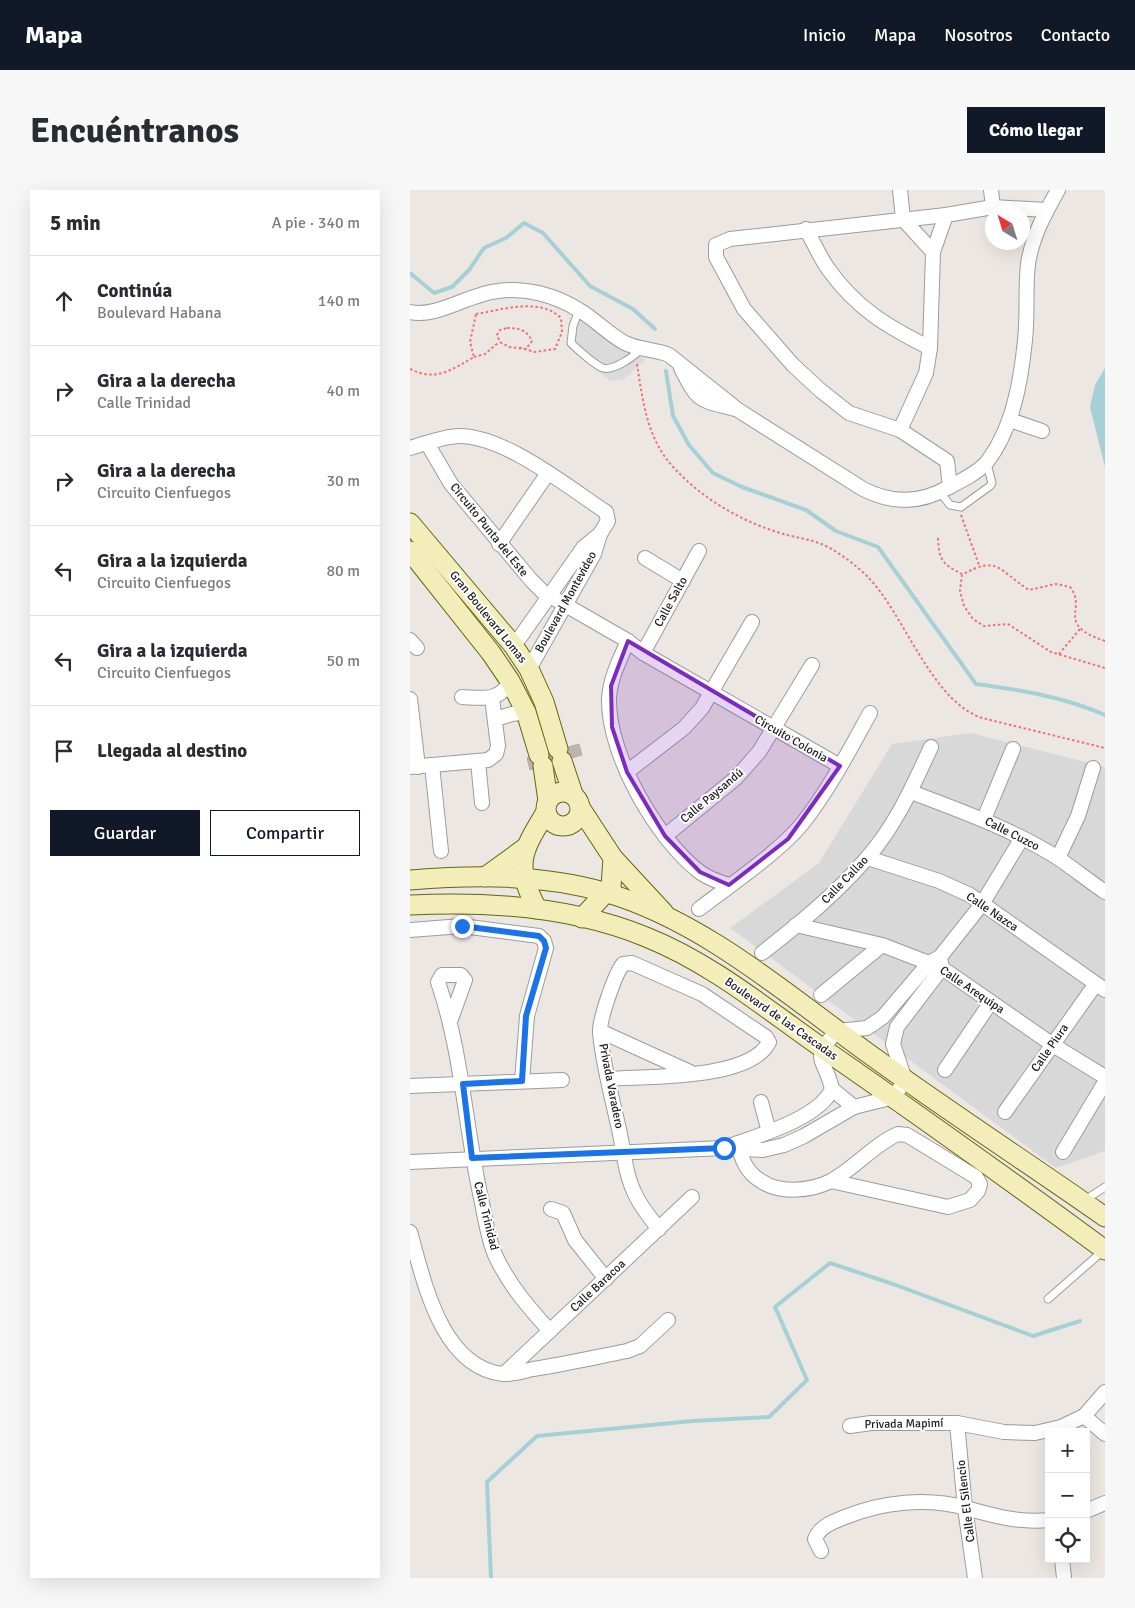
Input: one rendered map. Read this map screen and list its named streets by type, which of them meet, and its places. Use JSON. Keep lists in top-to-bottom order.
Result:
{
  "streets": {
    "main road": ["Gran Boulevard Lomas", "Boulevard de las Cascadas"],
    "street": [
      "Circuito Punta del Este",
      "Boulevard Montevideo",
      "Calle Salto",
      "Circuito Colonia",
      "Calle Paysandú",
      "Calle Cuzco",
      "Calle Callao",
      "Calle Nazca",
      "Calle Arequipa",
      "Calle Piura",
      "Privada Varadero",
      "Calle Trinidad",
      "Calle Baracoa",
      "Privada Mapimí",
      "Calle El Silencio"
    ]
  },
  "crossings": [
    ["Circuito Punta del Este", "Boulevard Montevideo"],
    ["Circuito Punta del Este", "Circuito Colonia"],
    ["Boulevard Montevideo", "Gran Boulevard Lomas"],
    ["Boulevard Montevideo", "Circuito Colonia"],
    ["Calle Salto", "Circuito Colonia"],
    ["Gran Boulevard Lomas", "Boulevard de las Cascadas"],
    ["Circuito Colonia", "Calle Paysandú"],
    ["Calle Cuzco", "Calle Callao"],
    ["Calle Callao", "Calle Nazca"],
    ["Calle Callao", "Calle Arequipa"],
    ["Calle Nazca", "Calle Piura"],
    ["Calle Arequipa", "Calle Piura"],
    ["Privada Varadero", "Calle Baracoa"],
    ["Calle Trinidad", "Calle Baracoa"],
    ["Privada Mapimí", "Calle El Silencio"]
  ],
  "north": "top left",
  "page": {
    "header": "Mapa",
    "nav": [
      "Inicio",
      "Mapa",
      "Nosotros",
      "Contacto"
    ],
    "buttons": [
      "Cómo llegar",
      ["Guardar", "Compartir"]
    ],
    "title": "Encuéntranos",
    "heading": ["5 min", "A pie · 340 m"],
    "list": [
      ["Continúa", "Boulevard Habana", "140 m"],
      ["Gira a la derecha", "Calle Trinidad", "40 m"],
      ["Gira a la derecha", "Circuito Cienfuegos", "30 m"],
      ["Gira a la izquierda", "Circuito Cienfuegos", "80 m"],
      ["Gira a la izquierda", "Circuito Cienfuegos", "50 m"],
      "Llegada al destino"
    ],
    "map_buttons": ["+", "−"]
  }
}
